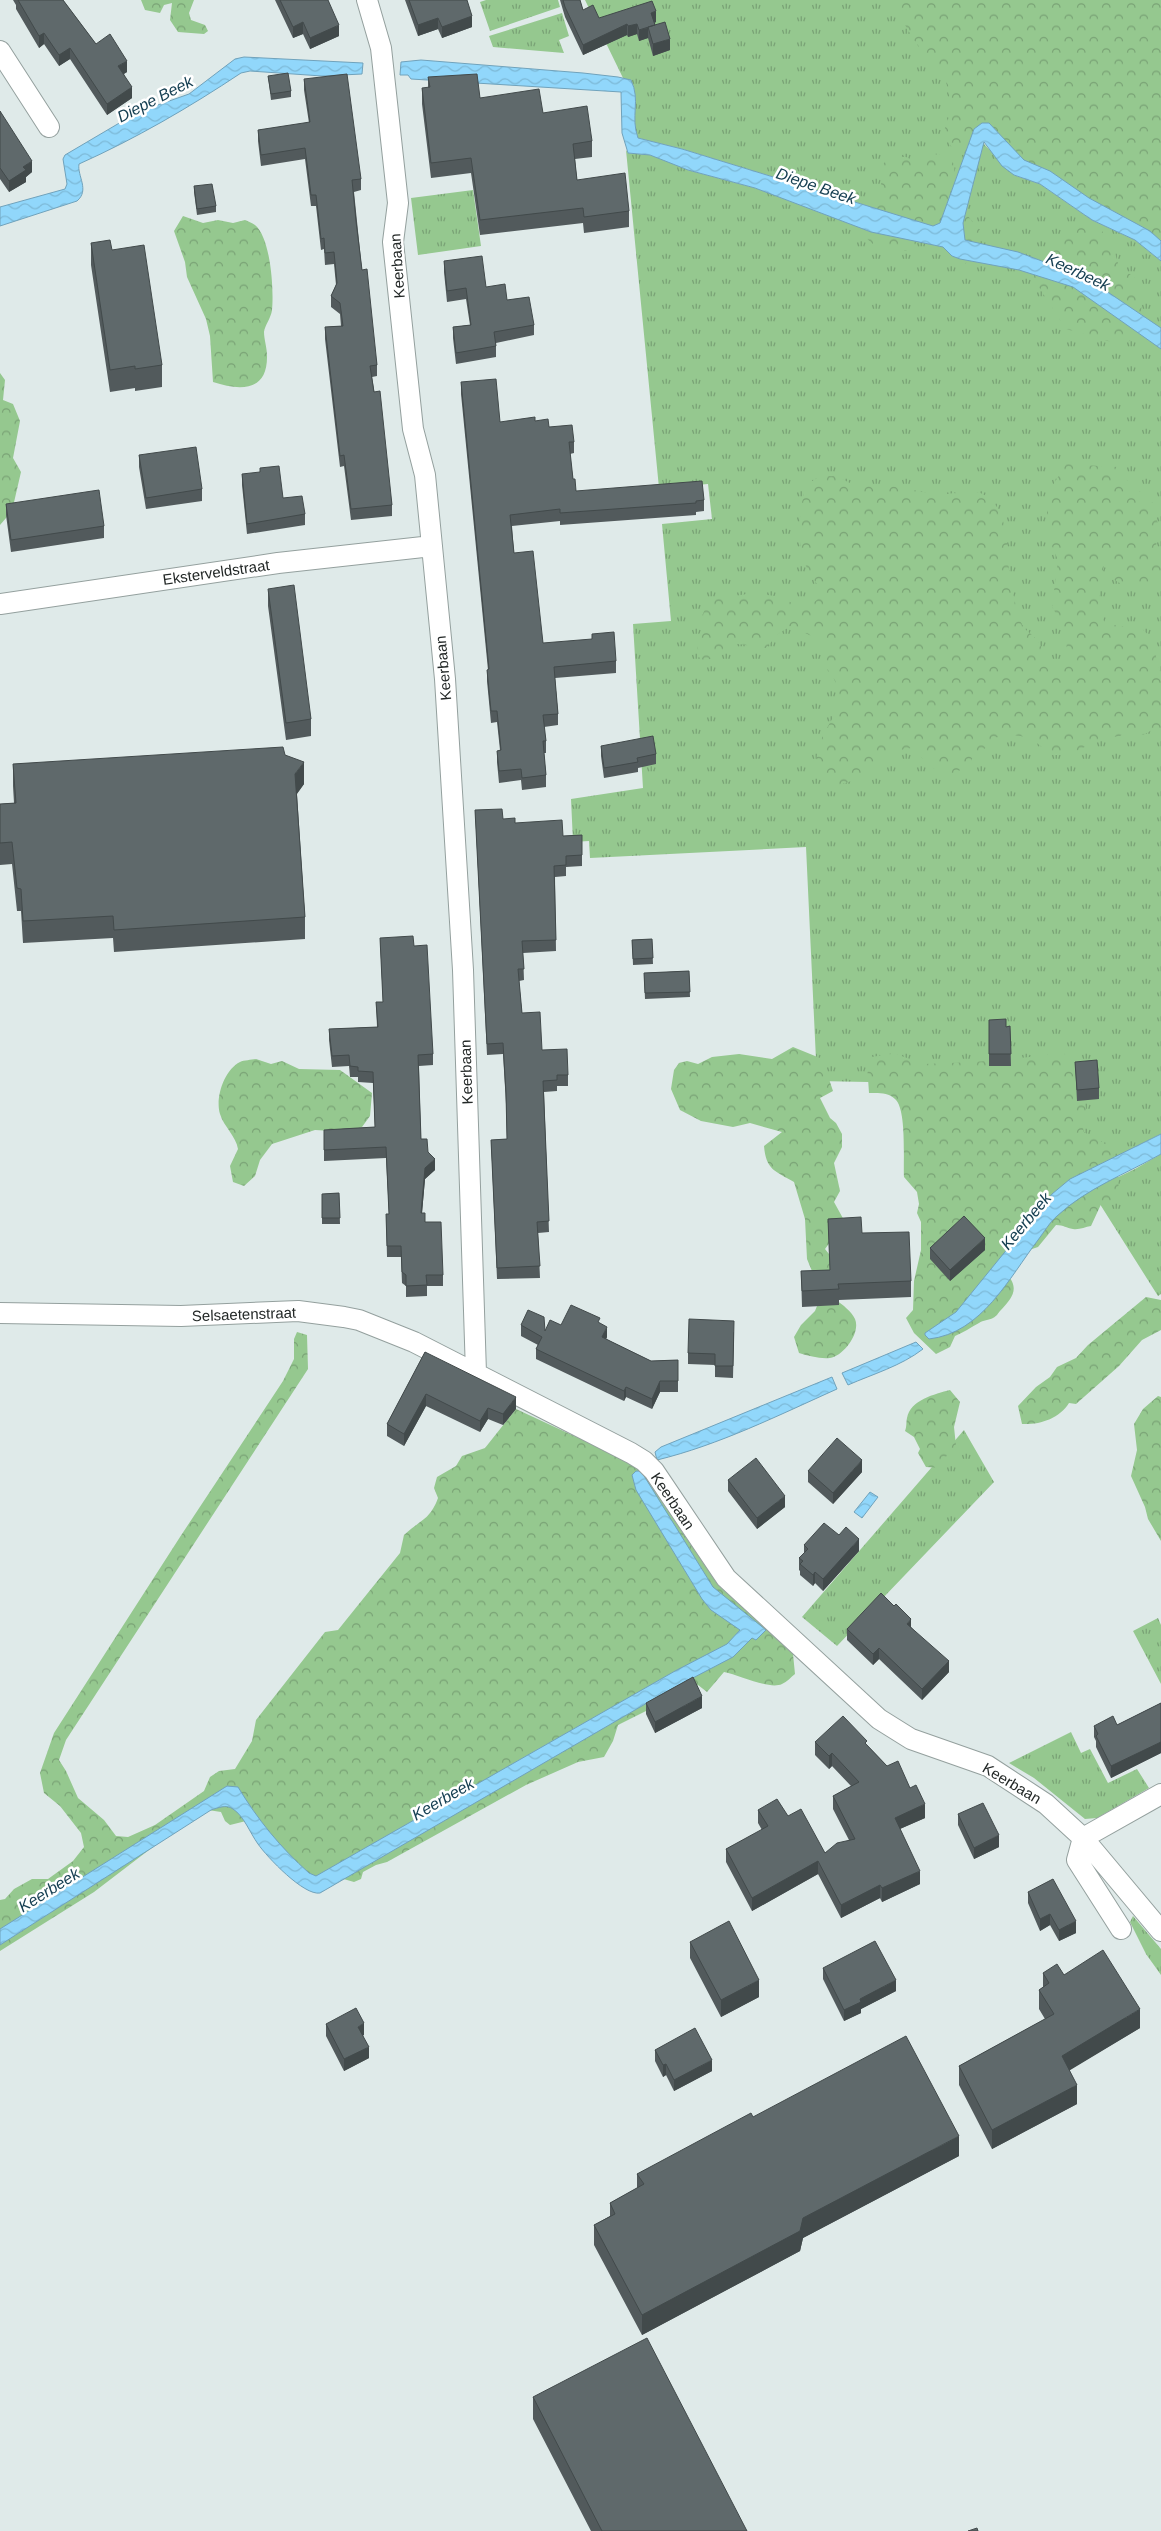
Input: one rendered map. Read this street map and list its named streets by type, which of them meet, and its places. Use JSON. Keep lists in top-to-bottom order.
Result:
{
  "streets": {
    "street": ["Keerbaan", "Eksterveldstraat", "Selsaetenstraat"]
  },
  "crossings": [
    ["Keerbaan", "Eksterveldstraat"],
    ["Keerbaan", "Selsaetenstraat"]
  ],
  "water": ["Diepe Beek", "Keerbeek"]
}
